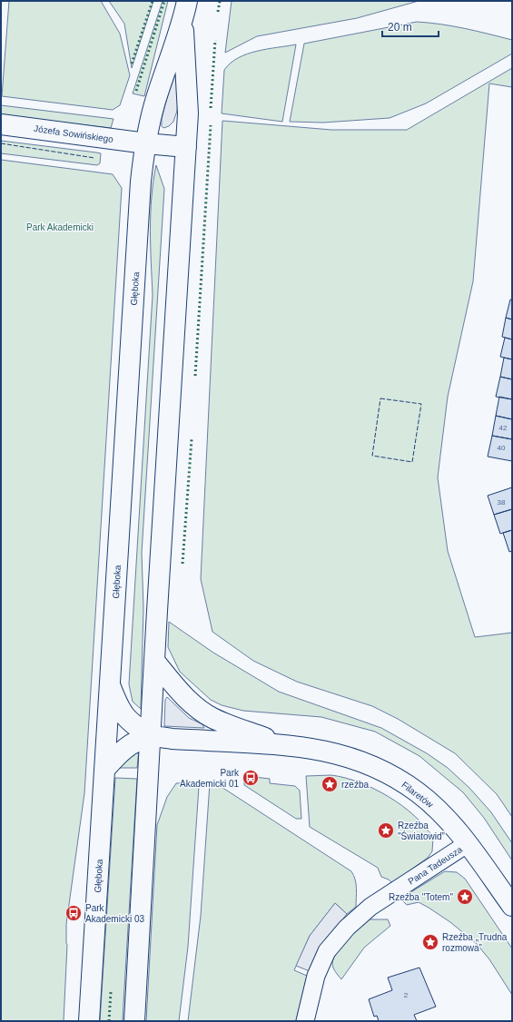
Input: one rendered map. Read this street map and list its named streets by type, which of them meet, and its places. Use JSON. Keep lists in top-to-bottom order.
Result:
{
  "streets": {
    "main road": ["Józefa Sowińskiego", "Głęboka", "Filaretów"],
    "street": ["Pana Tadeusza"]
  },
  "crossings": [
    ["Józefa Sowińskiego", "Głęboka"],
    ["Głęboka", "Filaretów"],
    ["Filaretów", "Pana Tadeusza"]
  ],
  "parks": ["Park Akademicki"],
  "places": {
    "bus stop": ["Park Akademicki 01", "Park Akademicki 03"],
    "place": [
      "rzeźba",
      "Rzeźba \"Światowid”",
      "Rzeźba \"Totem\"",
      "Rzeźba „Trudna rozmowa”"
    ]
  },
  "house_numbers": [
    "42",
    "40",
    "38",
    "2"
  ],
  "scale_bar": "20 m"
}
